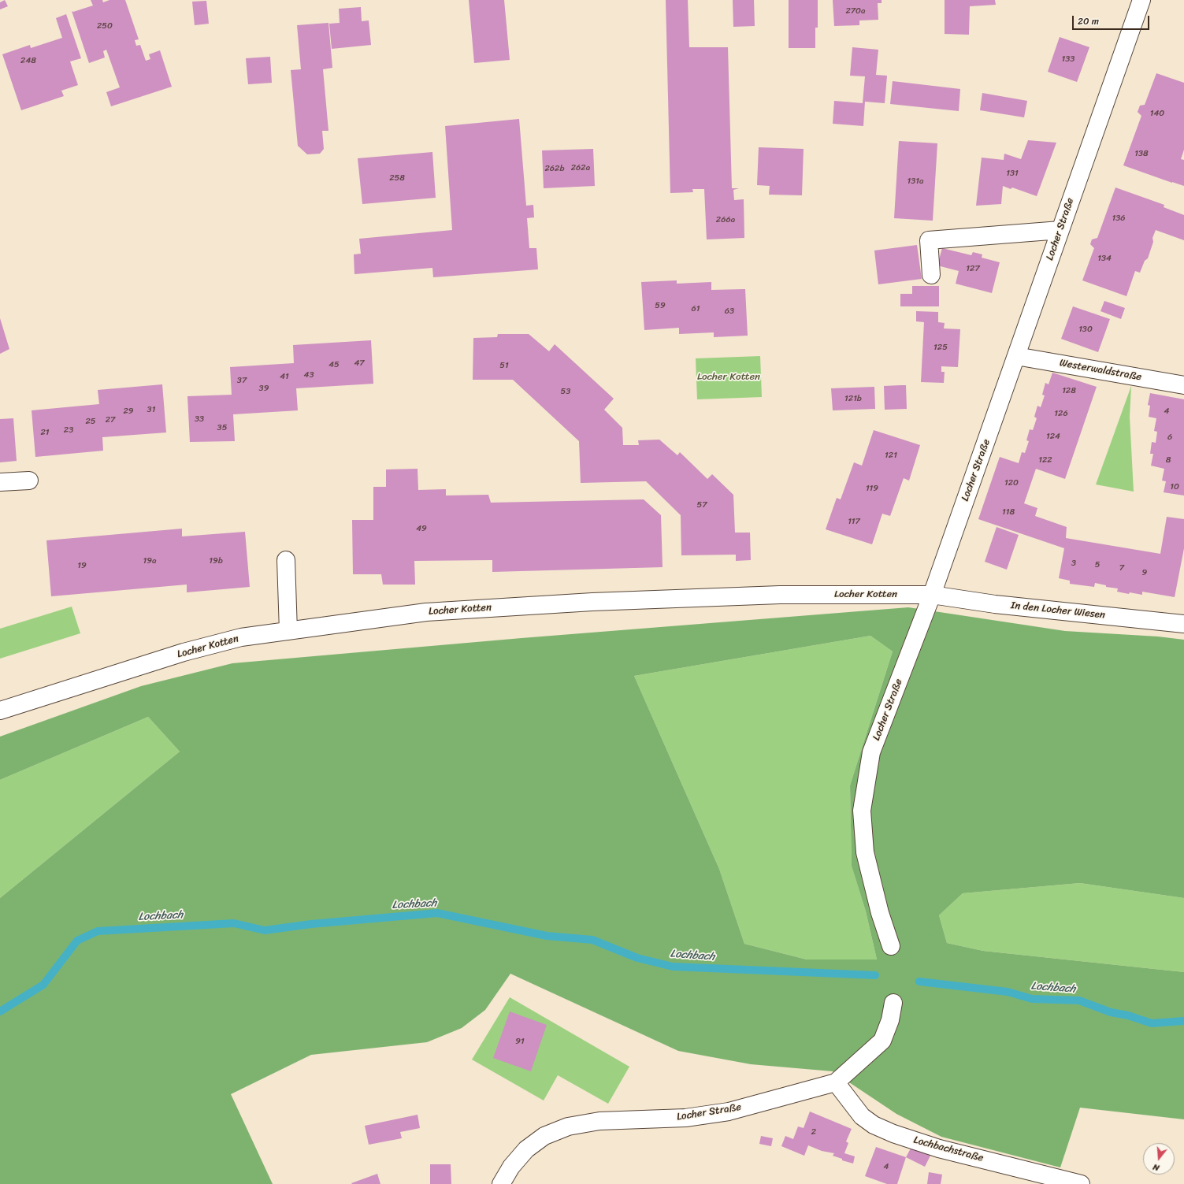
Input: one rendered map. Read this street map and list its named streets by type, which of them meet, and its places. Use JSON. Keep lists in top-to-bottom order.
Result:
{
  "streets": {
    "street": [
      "Locher Straße",
      "Westerwaldstraße",
      "Locher Kotten",
      "In den Locher Wiesen",
      "Lochbachstraße"
    ]
  },
  "crossings": [
    ["Locher Straße", "Westerwaldstraße"],
    ["Locher Straße", "Locher Kotten"],
    ["Locher Straße", "In den Locher Wiesen"],
    ["Locher Straße", "Lochbachstraße"],
    ["Locher Kotten", "In den Locher Wiesen"]
  ],
  "water": ["Lochbach"],
  "parks": ["Locher Kotten"],
  "house_numbers": [
    "270a",
    "250",
    "133",
    "248",
    "140",
    "138",
    "262a",
    "262b",
    "131",
    "258",
    "131a",
    "136",
    "266a",
    "134",
    "127",
    "59",
    "61",
    "63",
    "130",
    "125",
    "47",
    "45",
    "51",
    "43",
    "41",
    "37",
    "39",
    "128",
    "53",
    "121b",
    "31",
    "29",
    "4",
    "126",
    "33",
    "27",
    "25",
    "35",
    "23",
    "21",
    "124",
    "6",
    "121",
    "122",
    "8",
    "120",
    "10",
    "119",
    "57",
    "118",
    "117",
    "49",
    "19a",
    "19b",
    "3",
    "5",
    "19",
    "7",
    "9",
    "91",
    "2",
    "4"
  ],
  "scale_bar": "20 m",
  "north": "bottom"
}
